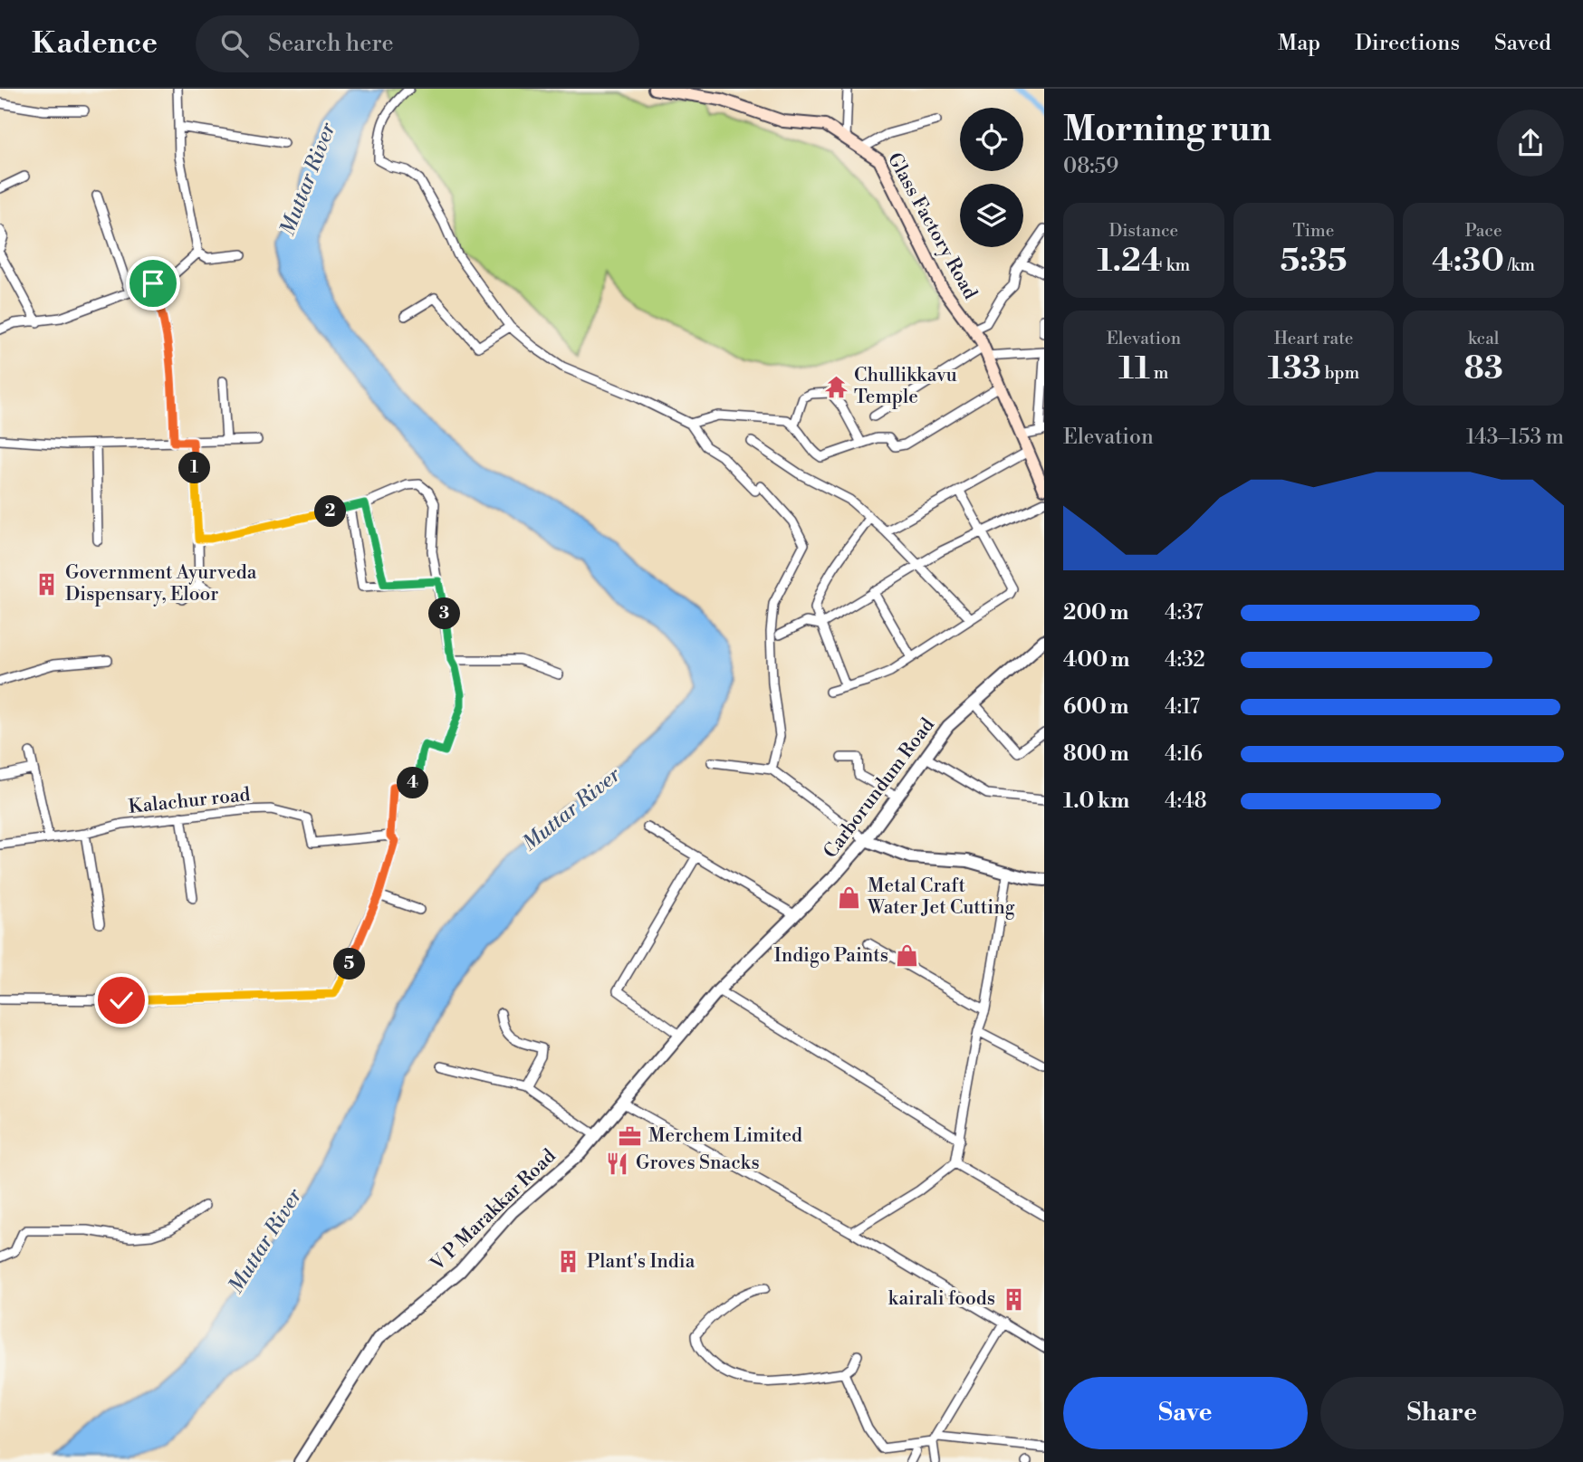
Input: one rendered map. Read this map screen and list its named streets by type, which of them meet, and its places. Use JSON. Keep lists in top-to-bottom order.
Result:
{
  "streets": {
    "main road": ["Glass Factory Road"],
    "street": ["Carborundum Road", "Kalachur road", "V P Marakkar Road"]
  },
  "crossings": [
    ["Carborundum Road", "V P Marakkar Road"]
  ],
  "water": ["Muttar River"],
  "places": {
    "temple": ["Chullikkavu Temple"],
    "building": ["Government Ayurveda Dispensary, Eloor", "Plant's India", "kairali foods"],
    "shop": ["Metal Craft Water Jet Cutting", "Indigo Paints"],
    "office": ["Merchem Limited"],
    "restaurant": ["Groves Snacks"]
  },
  "page": {
    "header": "Kadence",
    "search": "Search here",
    "nav": ["Map", "Directions", "Saved"],
    "heading": ["Morning run", "08:59"],
    "stats": [
      ["Distance", "1.24 km"],
      ["Time", "5:35"],
      ["Pace", "4:30 /km"],
      ["Elevation", "11 m"],
      ["Heart rate", "133 bpm"],
      ["kcal", "83"]
    ],
    "chart": ["Elevation", "143–153 m"],
    "pins": [
      "1",
      "2",
      "3",
      "4",
      "5"
    ],
    "list": [
      {
        "name": "200 m",
        "note": "4:37"
      },
      {
        "name": "400 m",
        "note": "4:32"
      },
      {
        "name": "600 m",
        "note": "4:17"
      },
      {
        "name": "800 m",
        "note": "4:16"
      },
      {
        "name": "1.0 km",
        "note": "4:48"
      }
    ],
    "buttons": ["Save", "Share"]
  }
}
